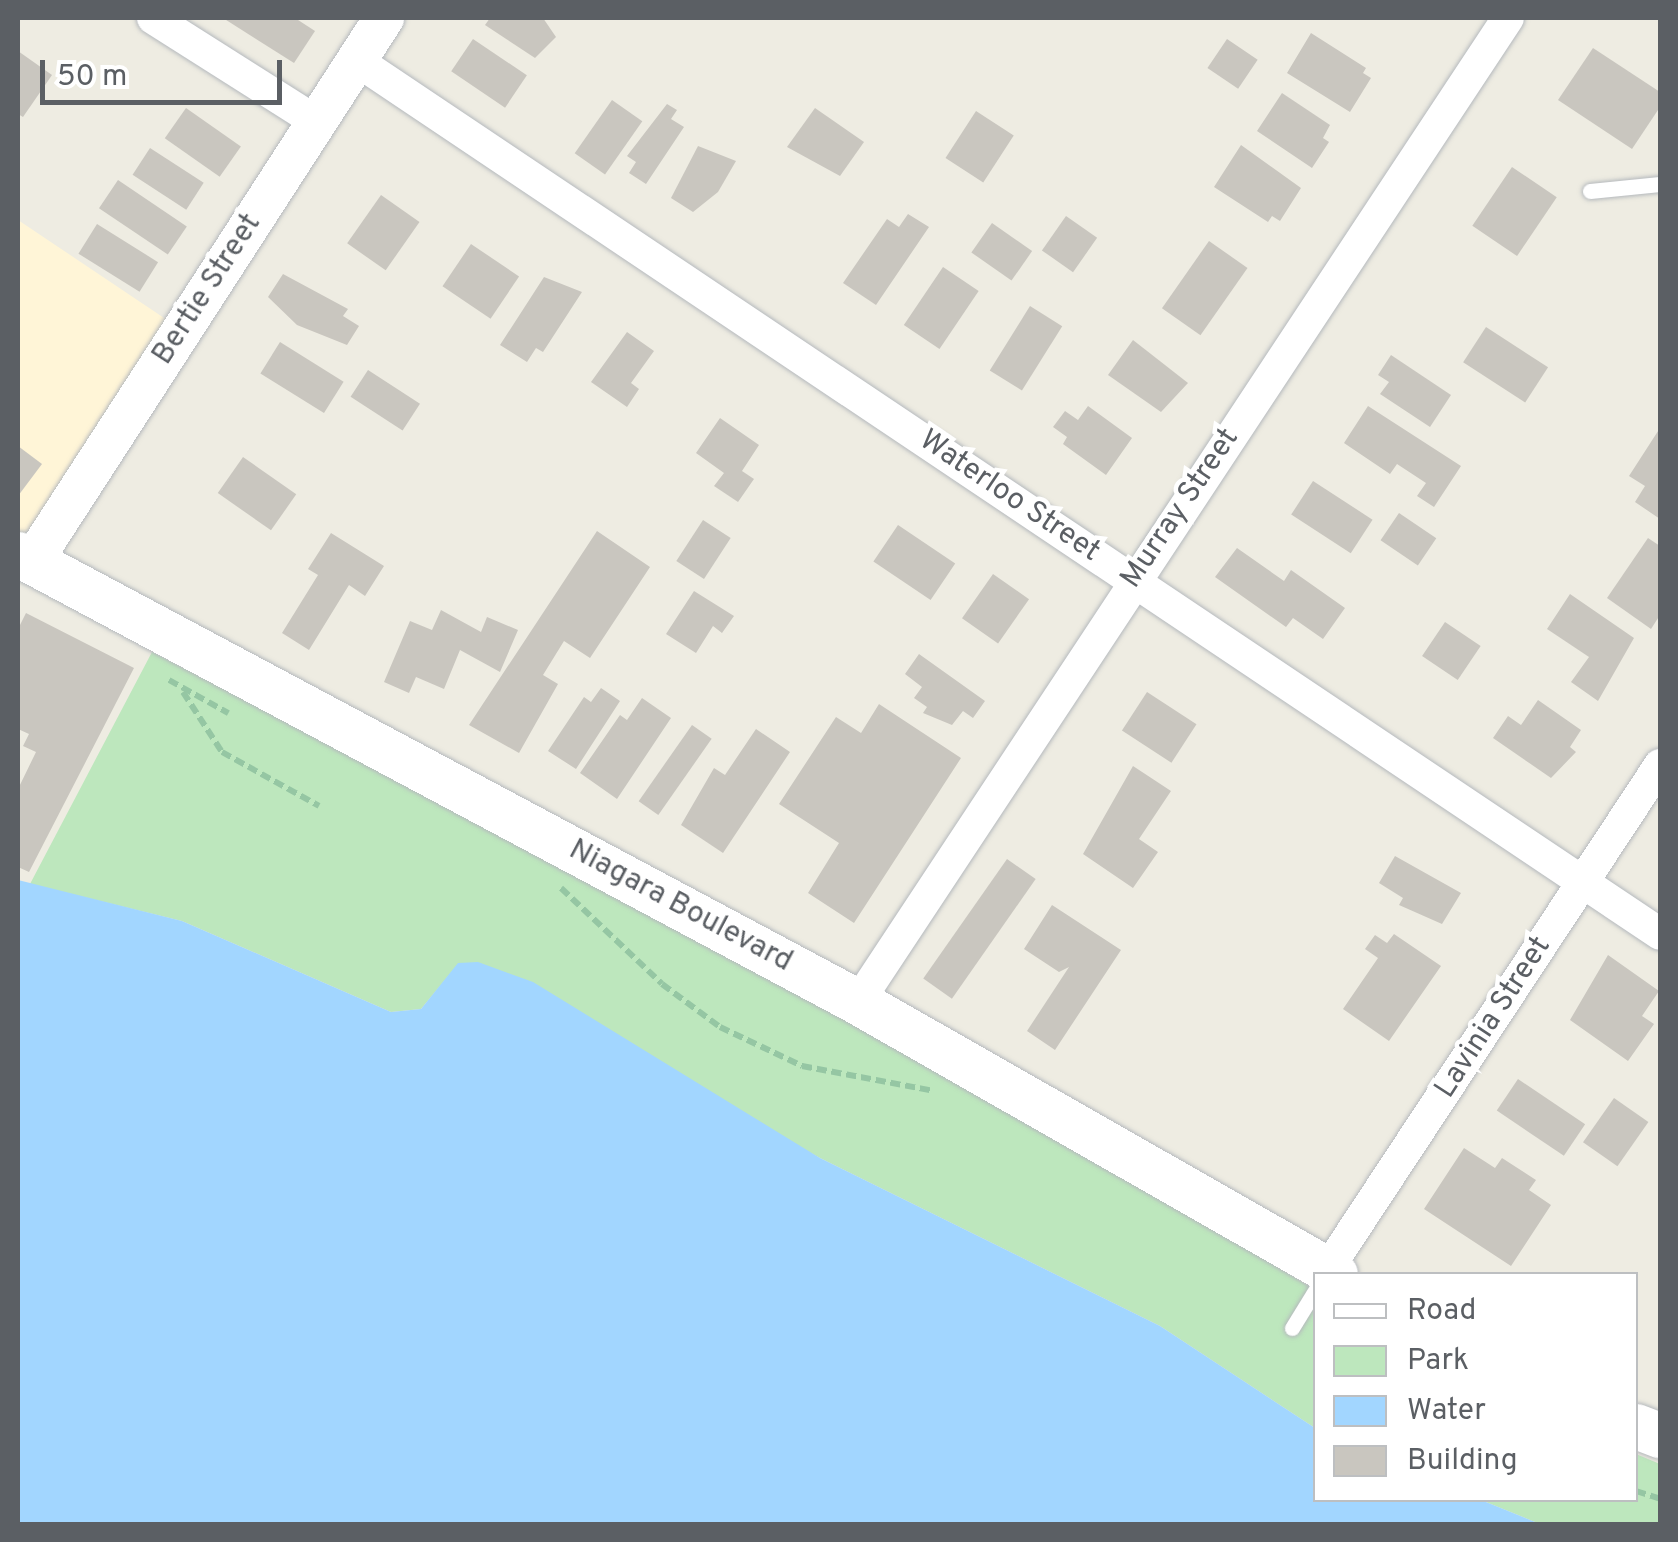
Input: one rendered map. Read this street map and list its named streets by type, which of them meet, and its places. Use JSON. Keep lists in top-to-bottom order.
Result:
{
  "streets": {
    "main road": ["Niagara Boulevard"],
    "street": [
      "Bertie Street",
      "Waterloo Street",
      "Murray Street",
      "Lavinia Street"
    ]
  },
  "crossings": [
    ["Bertie Street", "Waterloo Street"],
    ["Bertie Street", "Niagara Boulevard"],
    ["Waterloo Street", "Murray Street"],
    ["Waterloo Street", "Lavinia Street"],
    ["Murray Street", "Niagara Boulevard"]
  ],
  "legend": [
    "Road",
    "Park",
    "Water",
    "Building"
  ],
  "scale_bar": "50 m"
}
